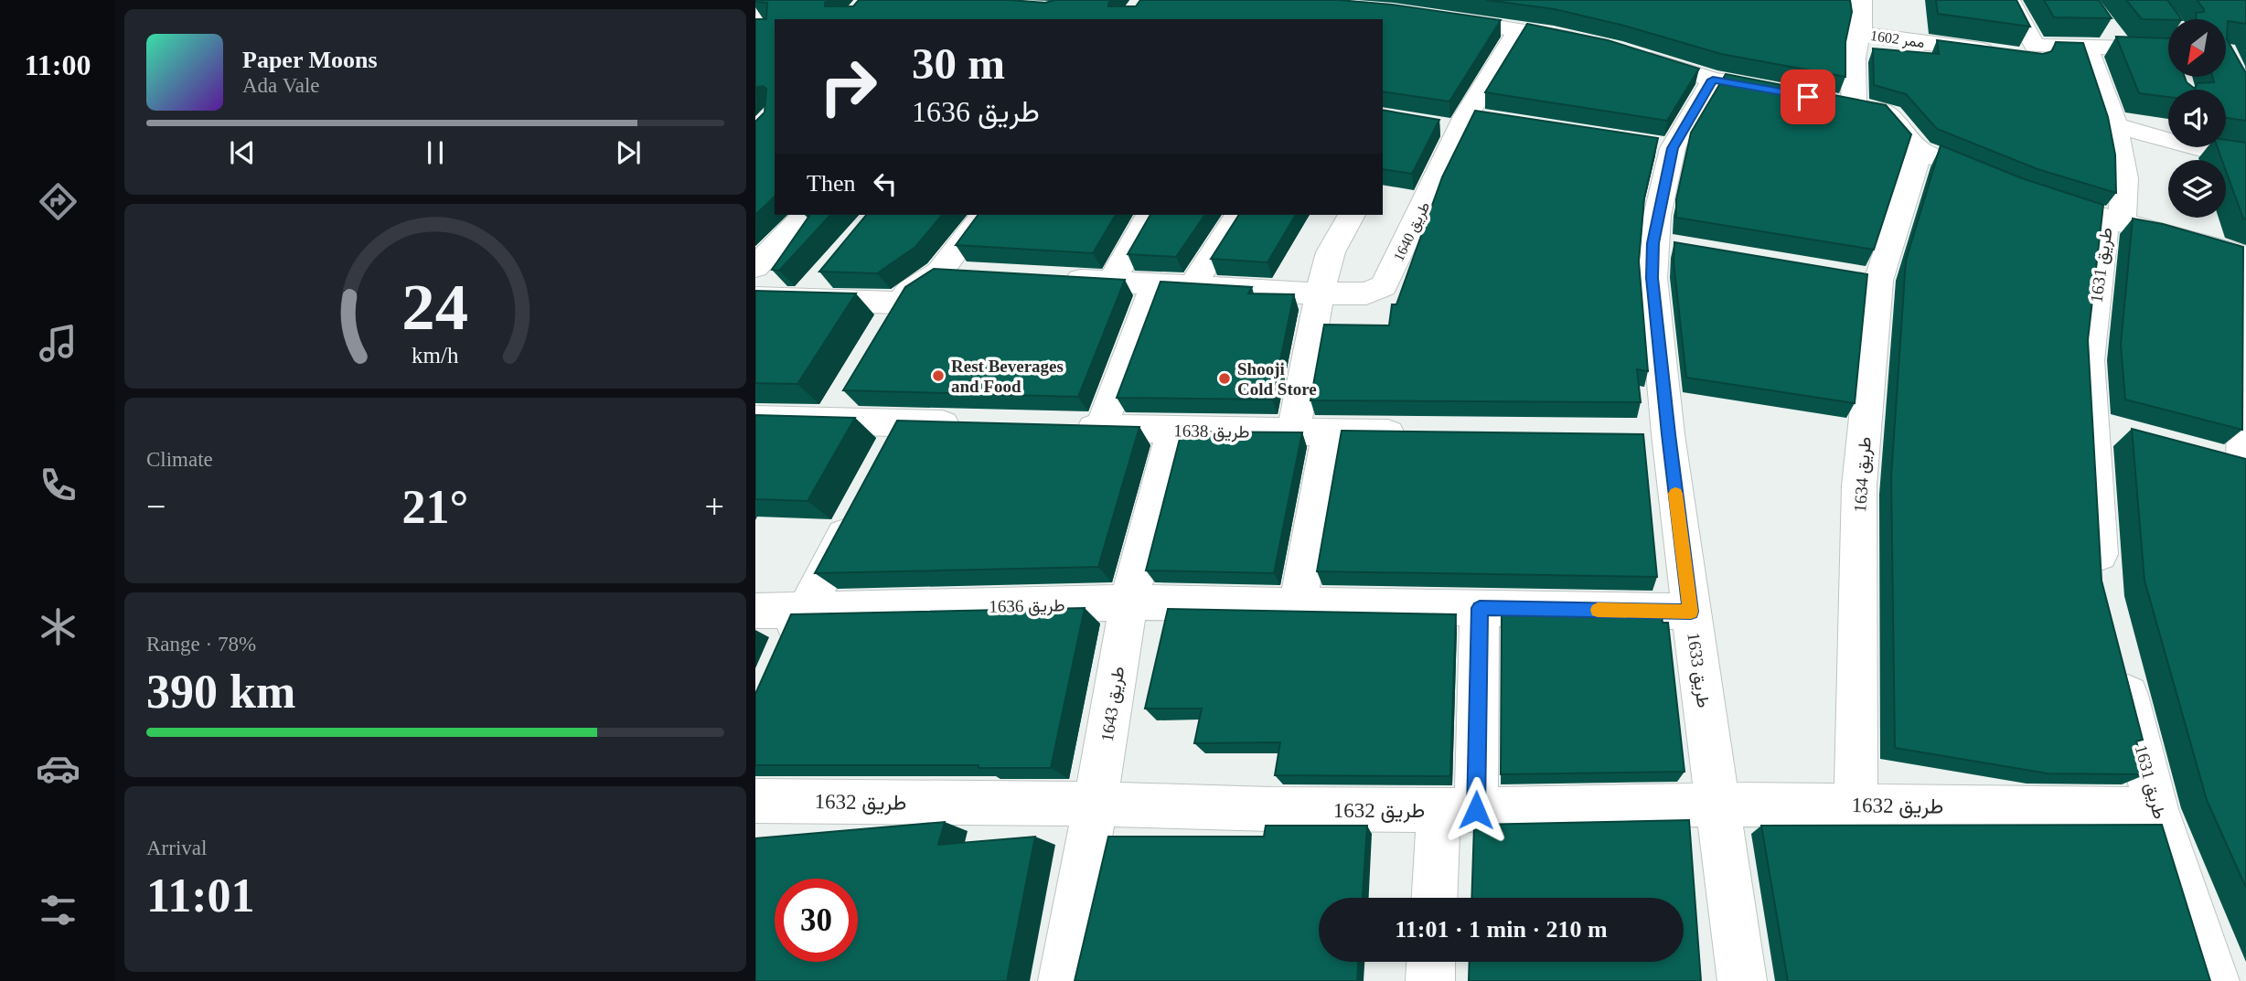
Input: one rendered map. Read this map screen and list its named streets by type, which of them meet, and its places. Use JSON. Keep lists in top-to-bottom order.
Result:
{
  "streets": {
    "street": [
      "ممر 1602",
      "طريق 1640",
      "طريق 1631",
      "طريق 1638",
      "طريق 1634",
      "طريق 1636",
      "طريق 1633",
      "طريق 1643",
      "طريق 1632"
    ]
  },
  "crossings": [
    ["ممر 1602", "طريق 1631"],
    ["طريق 1631", "طريق 1632"],
    ["طريق 1638", "طريق 1643"],
    ["طريق 1634", "طريق 1632"],
    ["طريق 1636", "طريق 1633"],
    ["طريق 1636", "طريق 1643"],
    ["طريق 1633", "طريق 1632"],
    ["طريق 1643", "طريق 1632"]
  ],
  "places": ["Rest Beverages and Food", "Shooji Cold Store"],
  "north": "bottom left",
  "page": {
    "tabs": "11:00",
    "turn": ["30 m", "طريق 1636"],
    "song": ["Paper Moons", "Ada Vale"],
    "then": "Then",
    "tile": [
      "Climate",
      ["Range · 78%", "390 km"],
      ["Arrival", "11:01"]
    ],
    "heat": ["−", "21°", "+"],
    "limit": "30",
    "trip": "11:01 · 1 min · 210 m",
    "gauge": ["24", "km/h"]
  }
}
